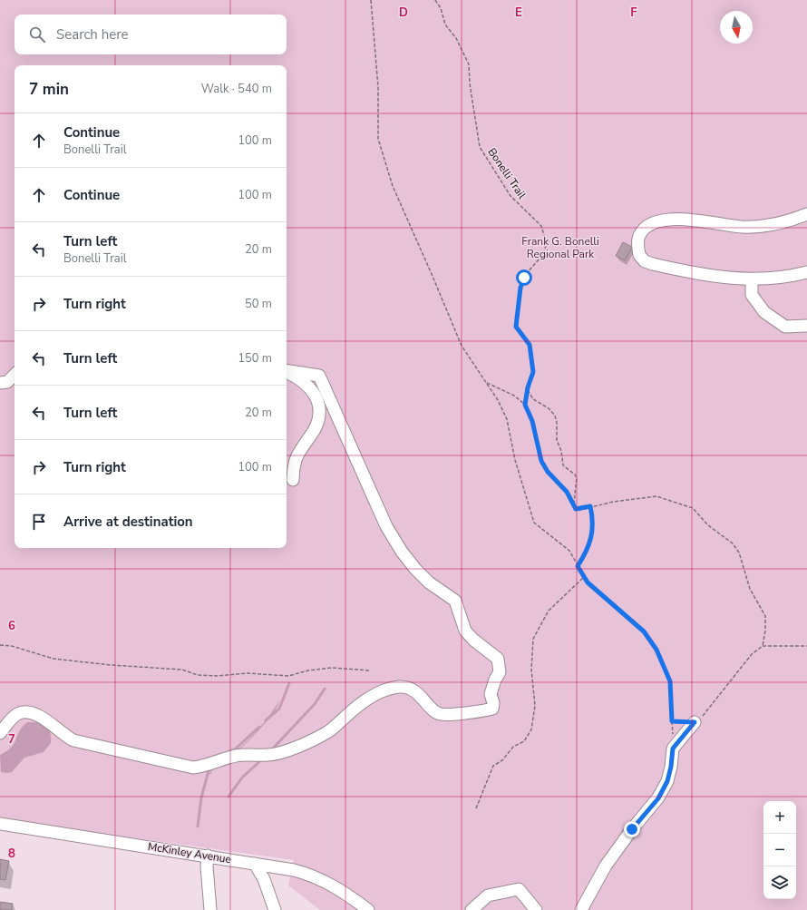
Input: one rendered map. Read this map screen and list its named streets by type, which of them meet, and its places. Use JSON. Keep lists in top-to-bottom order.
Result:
{
  "streets": {
    "street": ["McKinley Avenue"],
    "path": ["Bonelli Trail"]
  },
  "parks": ["Frank G. Bonelli Regional Park"],
  "north": "bottom",
  "page": {
    "search": "Search here",
    "heading": ["7 min", "Walk · 540 m"],
    "list": [
      ["Continue", "Bonelli Trail", "100 m"],
      ["Continue", "100 m"],
      ["Turn left", "Bonelli Trail", "20 m"],
      ["Turn right", "50 m"],
      ["Turn left", "150 m"],
      ["Turn left", "20 m"],
      ["Turn right", "100 m"],
      "Arrive at destination"
    ],
    "map_buttons": ["+", "−"]
  },
  "grid": {
    "columns": ["D", "E", "F"],
    "rows": ["6", "7", "8"]
  }
}
